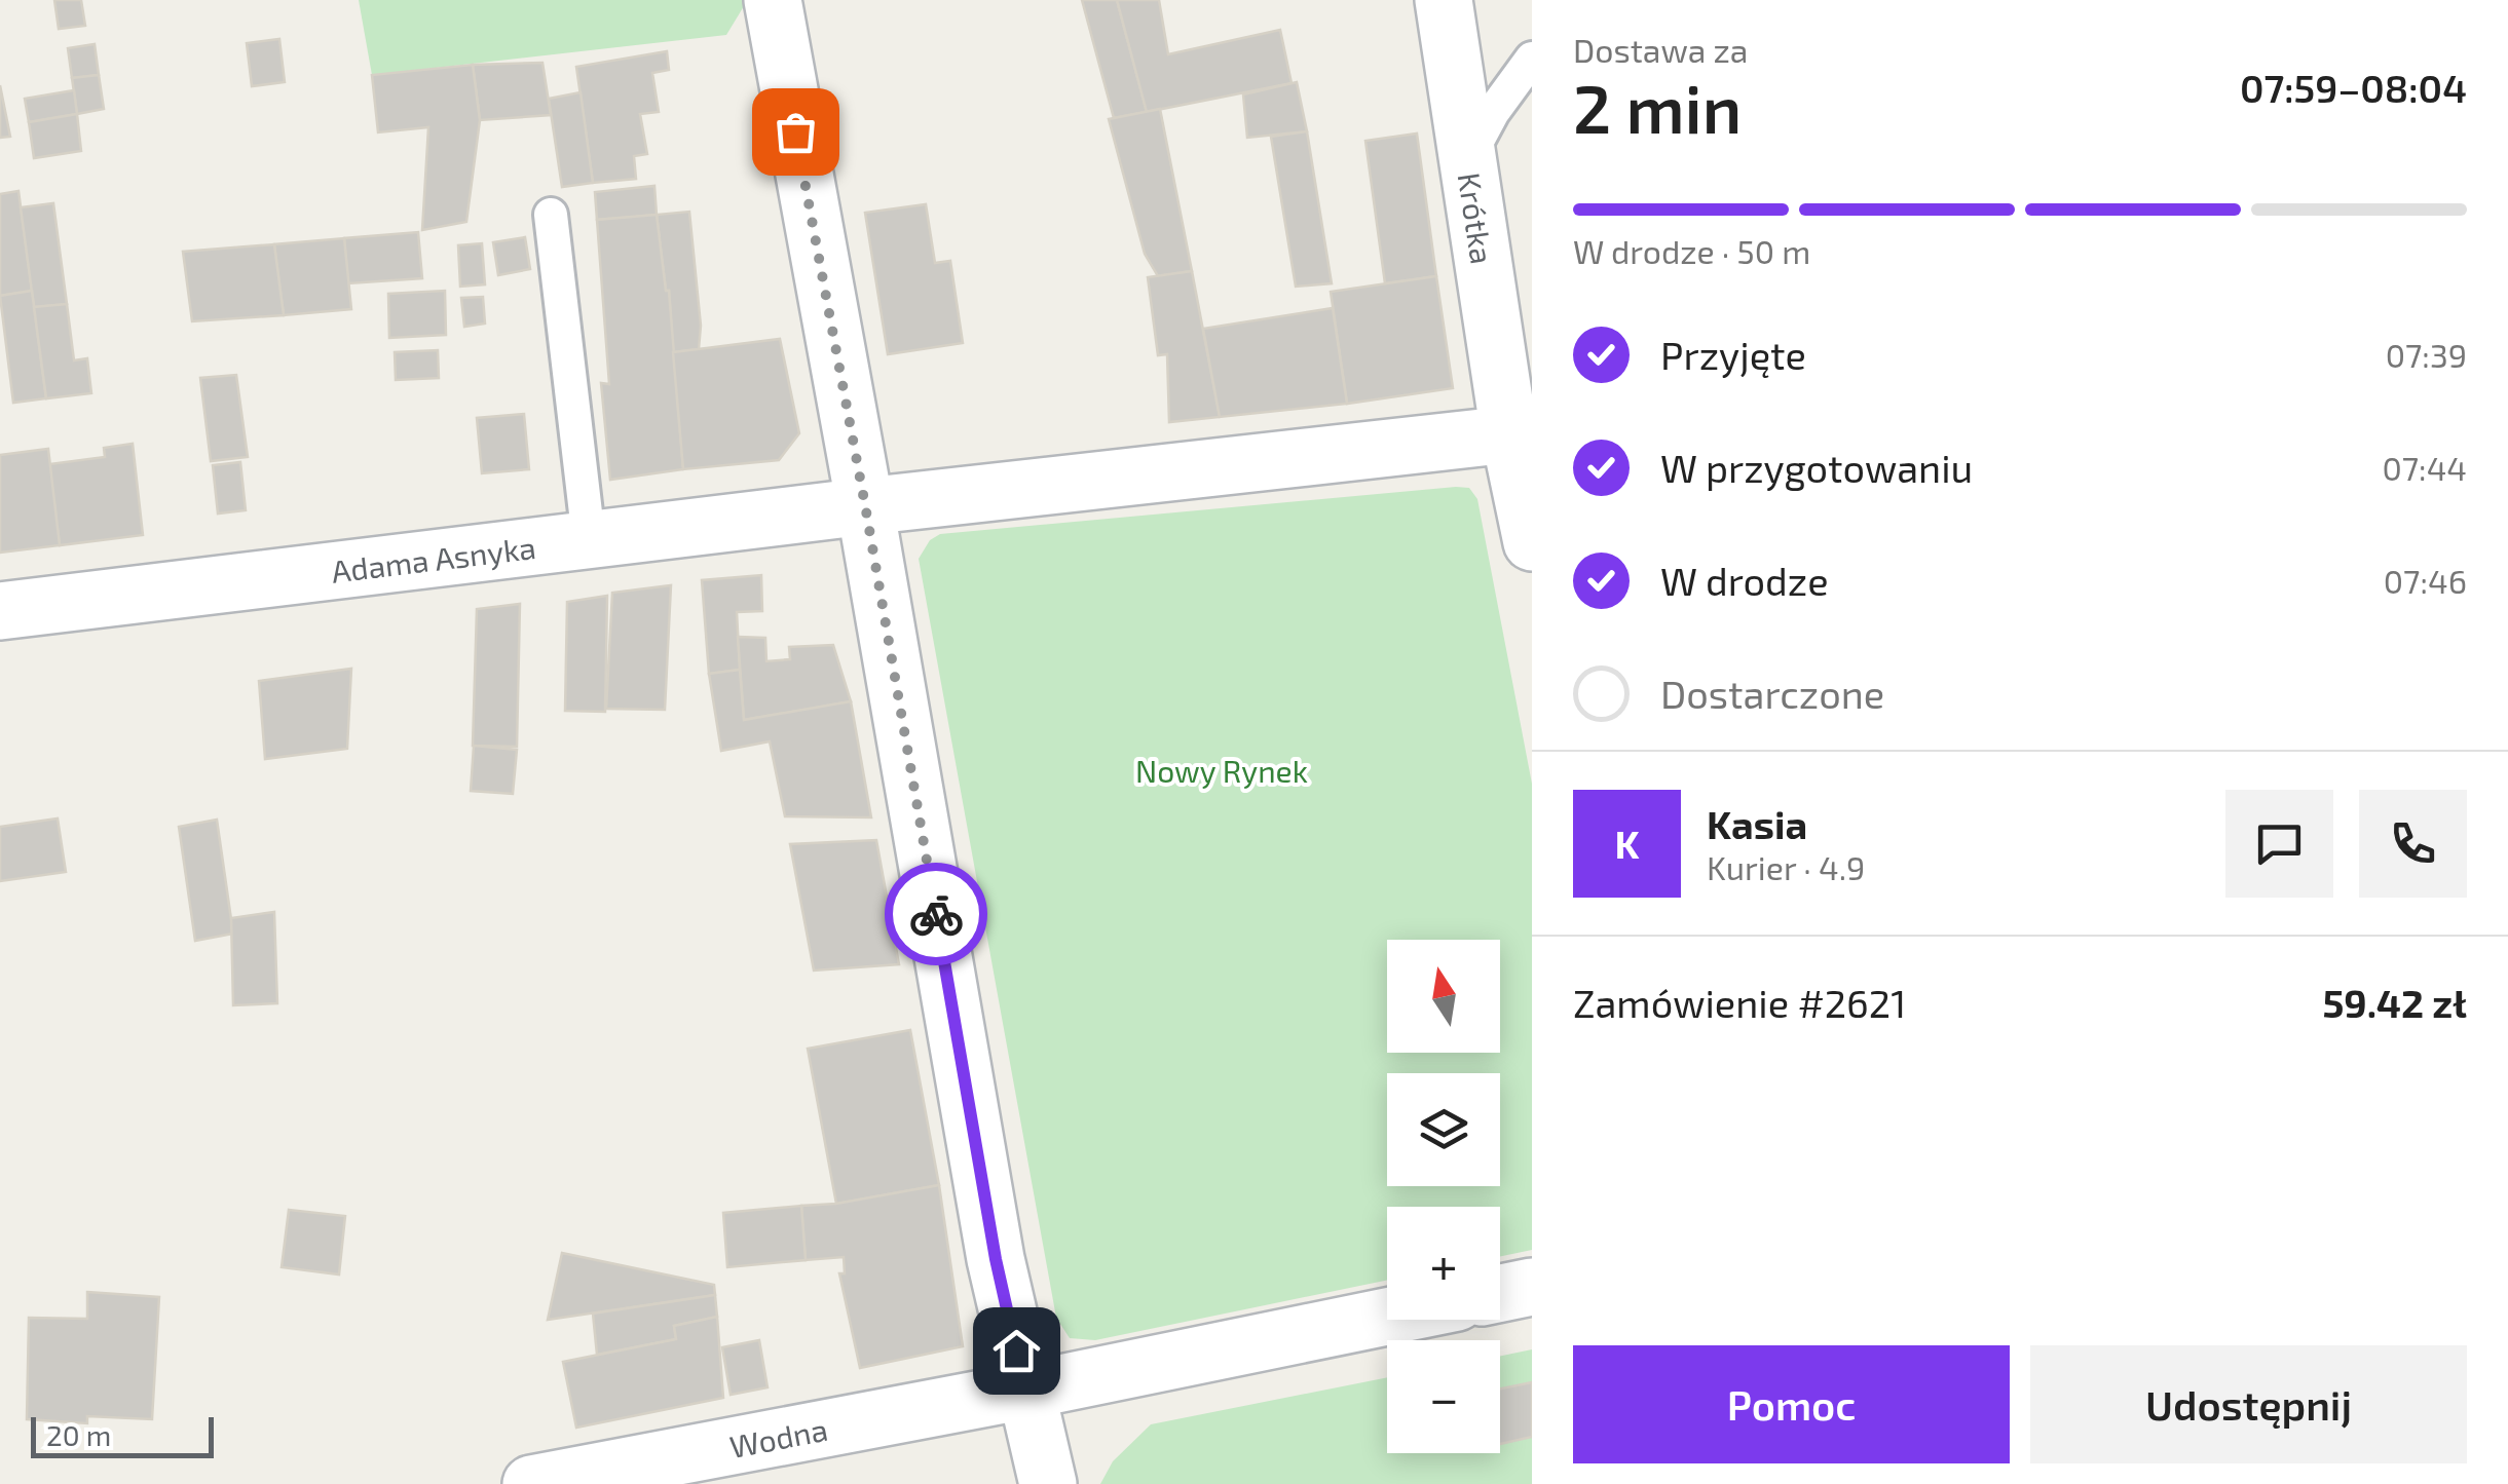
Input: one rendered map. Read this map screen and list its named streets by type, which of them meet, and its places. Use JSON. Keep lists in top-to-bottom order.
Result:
{
  "streets": {
    "street": ["Krótka", "Adama Asnyka", "Wodna"]
  },
  "parks": ["Nowy Rynek"],
  "scale_bar": "20 m",
  "north": "top",
  "page": {
    "heading": ["2 min", "Dostawa za", "07:59–08:04"],
    "panel": [
      "Kasia",
      "Kurier · 4.9",
      "Zamówienie #2621",
      "59.42 zł"
    ],
    "bar": "W drodze · 50 m",
    "list": [
      ["Przyjęte", "07:39"],
      ["W przygotowaniu", "07:44"],
      ["W drodze", "07:46"],
      "Dostarczone"
    ],
    "round": "K",
    "map_buttons": ["+", "−"],
    "buttons": ["Pomoc", "Udostępnij"],
    "scale": "20 m"
  }
}
